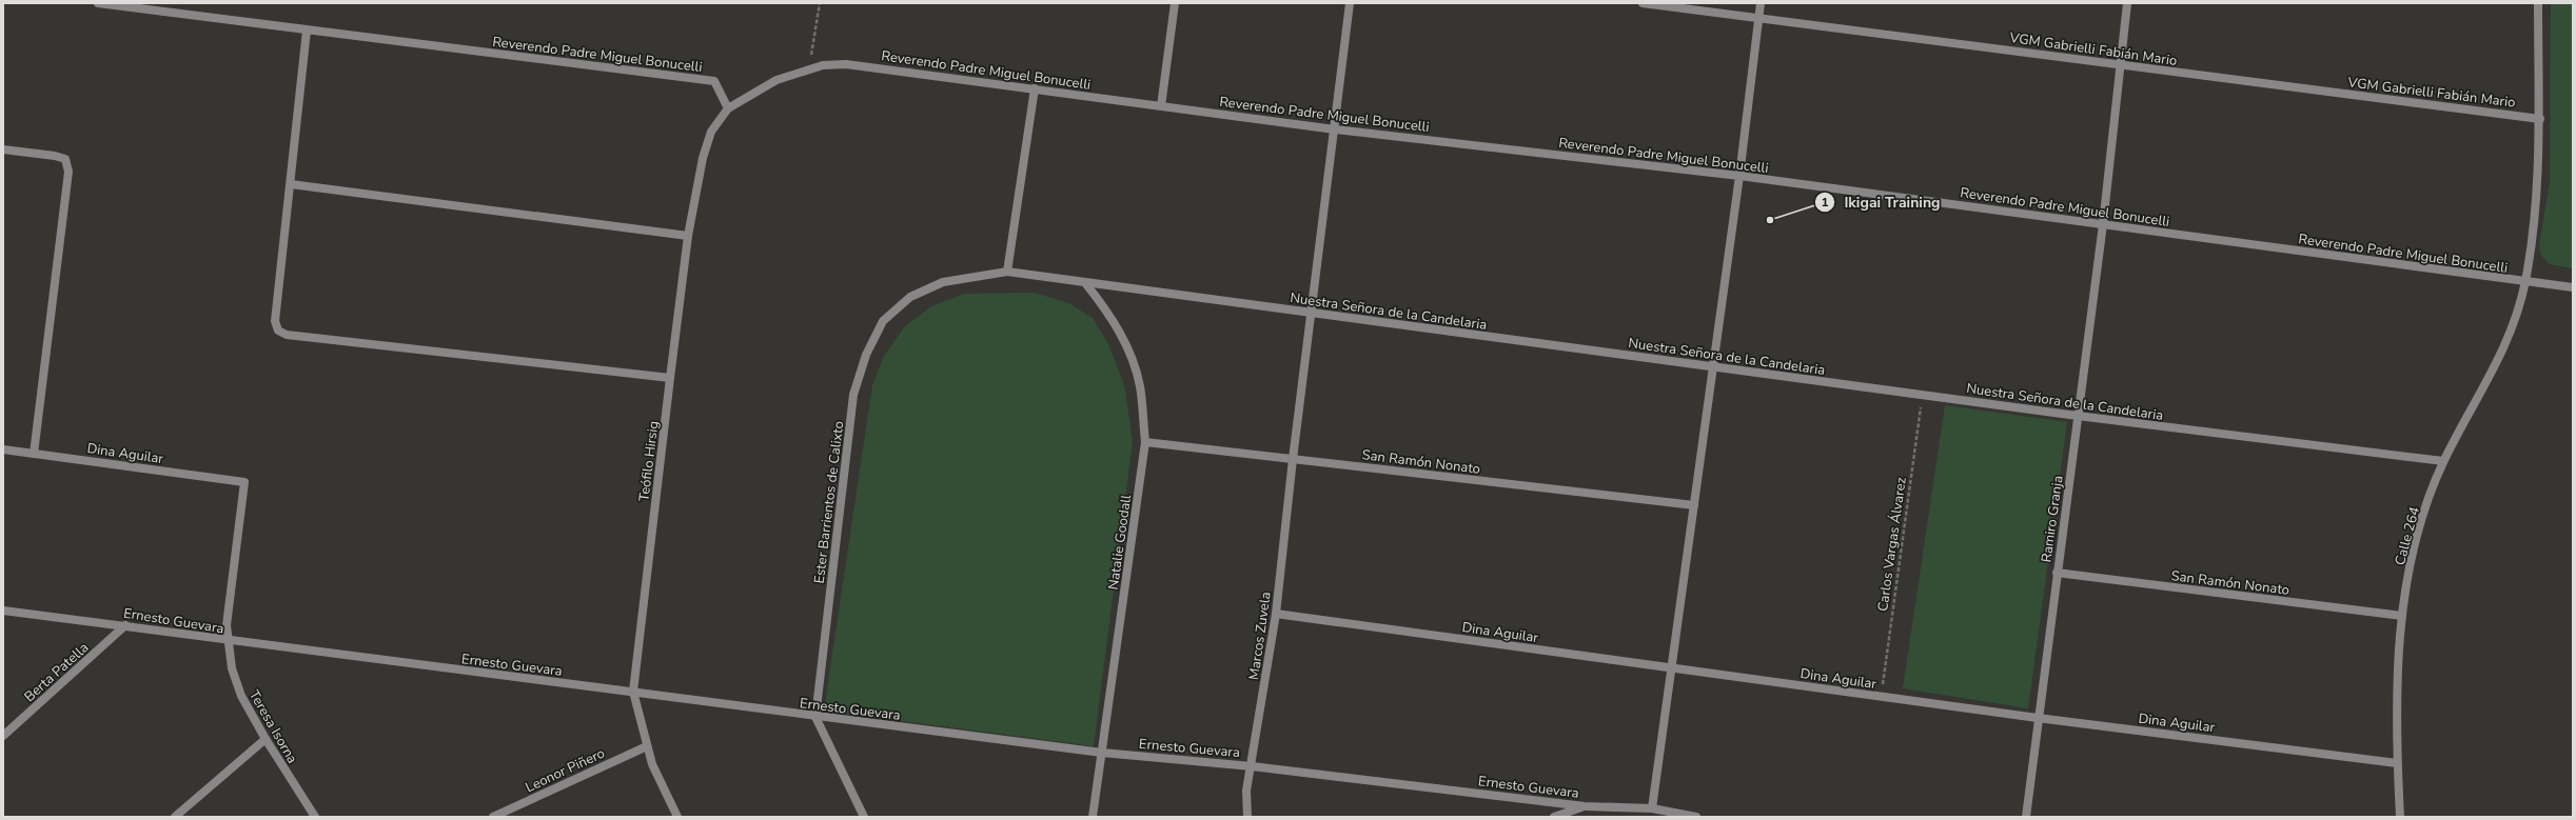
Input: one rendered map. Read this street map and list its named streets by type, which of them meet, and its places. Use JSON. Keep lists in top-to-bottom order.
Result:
{
  "streets": {
    "street": [
      "VGM Gabrielli Fabián Mario",
      "Reverendo Padre Miguel Bonucelli",
      "Nuestra Señora de la Candelaria",
      "Dina Aguilar",
      "Teófilo Hirsig",
      "San Ramón Nonato",
      "Ester Barrientos de Calixto",
      "Ramiro Granja",
      "Calle 264",
      "Natalie Goodall",
      "Ernesto Guevara",
      "Marcos Zuvela",
      "Berta Patella",
      "Teresa Isorna",
      "Leonor Piñero"
    ],
    "path": ["Carlos Vargas Álvarez"]
  },
  "crossings": [
    ["VGM Gabrielli Fabián Mario", "Ramiro Granja"],
    ["VGM Gabrielli Fabián Mario", "Calle 264"],
    ["Reverendo Padre Miguel Bonucelli", "Teófilo Hirsig"],
    ["Reverendo Padre Miguel Bonucelli", "Ramiro Granja"],
    ["Reverendo Padre Miguel Bonucelli", "Calle 264"],
    ["Reverendo Padre Miguel Bonucelli", "Marcos Zuvela"],
    ["Nuestra Señora de la Candelaria", "Ester Barrientos de Calixto"],
    ["Nuestra Señora de la Candelaria", "Ramiro Granja"],
    ["Nuestra Señora de la Candelaria", "Calle 264"],
    ["Nuestra Señora de la Candelaria", "Natalie Goodall"],
    ["Nuestra Señora de la Candelaria", "Carlos Vargas Álvarez"],
    ["Nuestra Señora de la Candelaria", "Marcos Zuvela"],
    ["Dina Aguilar", "Ramiro Granja"],
    ["Dina Aguilar", "Calle 264"],
    ["Dina Aguilar", "Carlos Vargas Álvarez"],
    ["Dina Aguilar", "Marcos Zuvela"],
    ["Dina Aguilar", "Teresa Isorna"],
    ["Teófilo Hirsig", "Ernesto Guevara"],
    ["Teófilo Hirsig", "Leonor Piñero"],
    ["San Ramón Nonato", "Ramiro Granja"],
    ["San Ramón Nonato", "Calle 264"],
    ["San Ramón Nonato", "Natalie Goodall"],
    ["San Ramón Nonato", "Marcos Zuvela"],
    ["Ester Barrientos de Calixto", "Ernesto Guevara"],
    ["Natalie Goodall", "Ernesto Guevara"],
    ["Ernesto Guevara", "Marcos Zuvela"],
    ["Ernesto Guevara", "Berta Patella"],
    ["Ernesto Guevara", "Teresa Isorna"]
  ],
  "places": ["Ikigai Training"]
}
